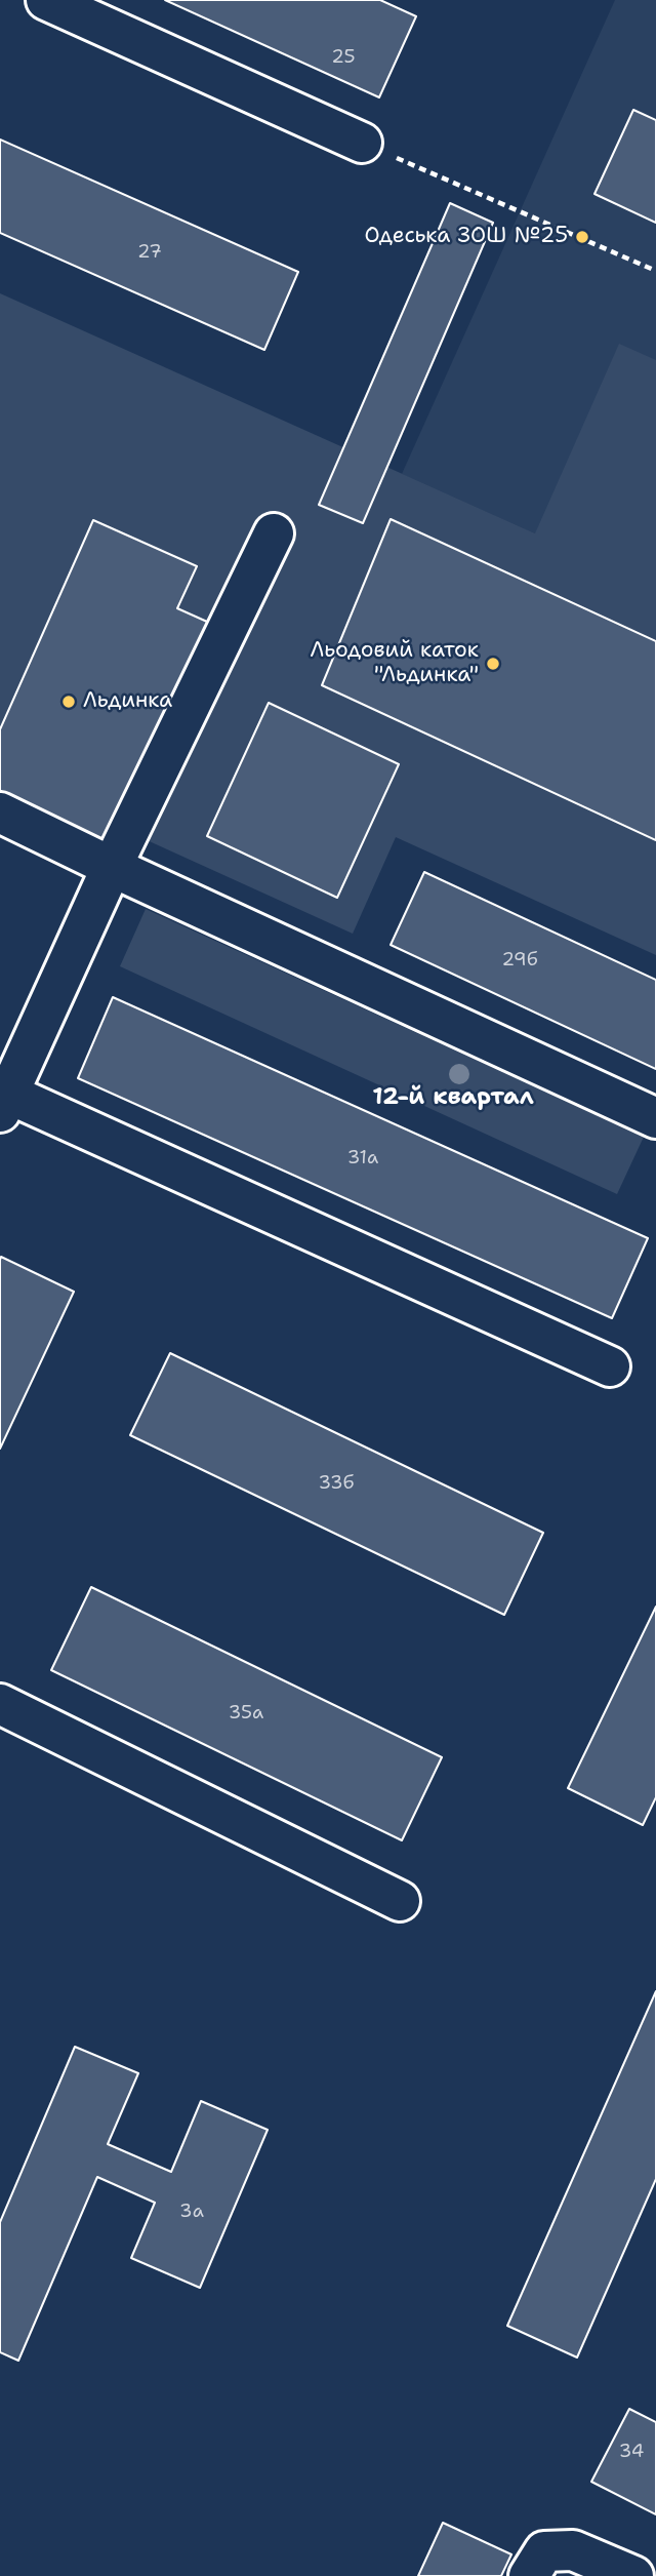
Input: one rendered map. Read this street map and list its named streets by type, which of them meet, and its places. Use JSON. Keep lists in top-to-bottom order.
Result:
{
  "districts": ["12-й квартал"],
  "places": ["Одеська ЗОШ №25", "Льодовий каток \"Льдинка\"", "Льдинка"],
  "house_numbers": [
    "25",
    "27",
    "29б",
    "31а",
    "33б",
    "35а",
    "3а",
    "34"
  ]
}
